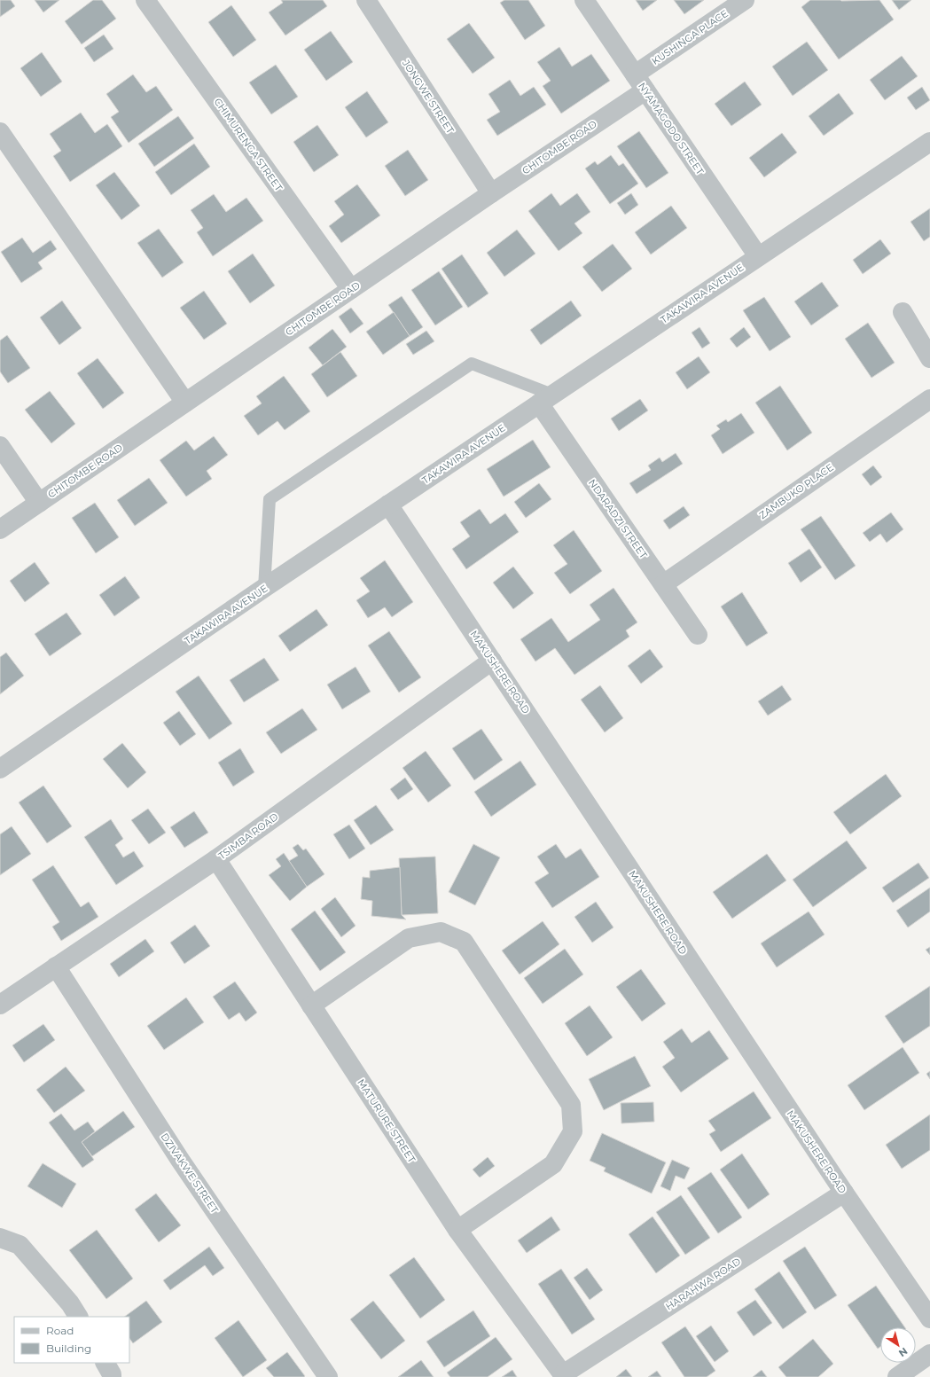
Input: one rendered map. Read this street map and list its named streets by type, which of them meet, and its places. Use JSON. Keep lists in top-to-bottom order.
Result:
{
  "streets": {
    "street": [
      "KUSHINGA PLACE",
      "JONGWE STREET",
      "NYAMAGODO STREET",
      "CHIMURENGA STREET",
      "CHITOMBE ROAD",
      "TAKAWIRA AVENUE",
      "ZAMBUKO PLACE",
      "NDARADZI STREET",
      "MAKUSHERE ROAD",
      "TSIMBA ROAD",
      "MATURURE STREET",
      "DZIVAKWE STREET",
      "HARAHWA ROAD"
    ]
  },
  "crossings": [
    ["KUSHINGA PLACE", "NYAMAGODO STREET"],
    ["KUSHINGA PLACE", "CHITOMBE ROAD"],
    ["JONGWE STREET", "CHITOMBE ROAD"],
    ["NYAMAGODO STREET", "CHITOMBE ROAD"],
    ["NYAMAGODO STREET", "TAKAWIRA AVENUE"],
    ["CHIMURENGA STREET", "CHITOMBE ROAD"],
    ["TAKAWIRA AVENUE", "NDARADZI STREET"],
    ["TAKAWIRA AVENUE", "MAKUSHERE ROAD"],
    ["ZAMBUKO PLACE", "NDARADZI STREET"],
    ["MAKUSHERE ROAD", "TSIMBA ROAD"],
    ["MAKUSHERE ROAD", "HARAHWA ROAD"],
    ["TSIMBA ROAD", "MATURURE STREET"],
    ["TSIMBA ROAD", "DZIVAKWE STREET"],
    ["MATURURE STREET", "HARAHWA ROAD"]
  ],
  "legend": ["Road", "Building"],
  "north": "bottom right"
}
